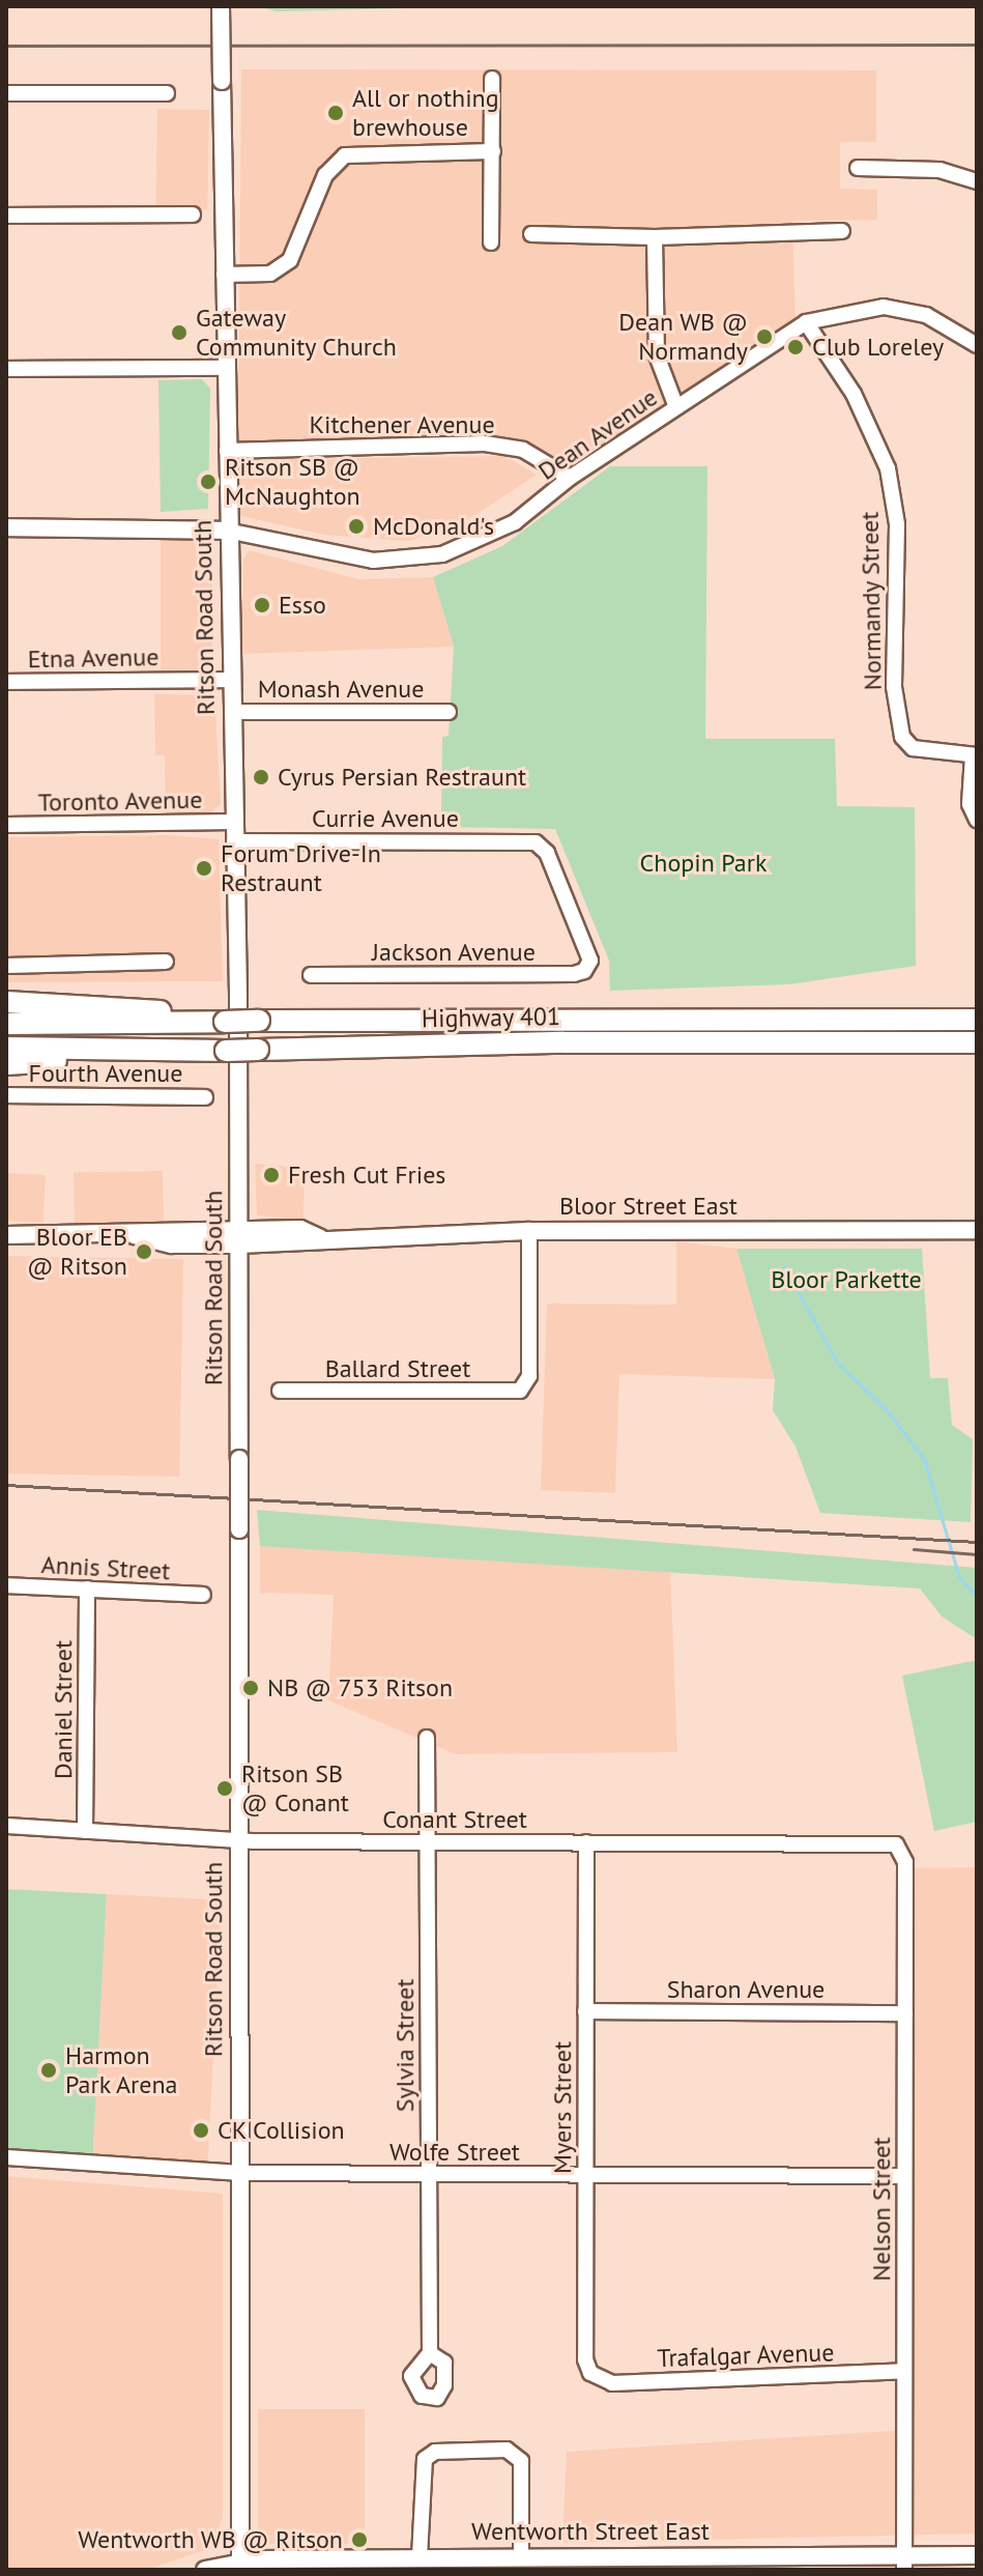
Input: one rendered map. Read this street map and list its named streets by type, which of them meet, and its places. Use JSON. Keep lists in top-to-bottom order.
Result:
{
  "streets": {
    "highway": ["Highway 401"],
    "main road": ["Ritson Road South", "Bloor Street East", "Wentworth Street East"],
    "street": [
      "Kitchener Avenue",
      "Dean Avenue",
      "Normandy Street",
      "Etna Avenue",
      "Monash Avenue",
      "Toronto Avenue",
      "Currie Avenue",
      "Jackson Avenue",
      "Fourth Avenue",
      "Ballard Street",
      "Annis Street",
      "Daniel Street",
      "Conant Street",
      "Sharon Avenue",
      "Sylvia Street",
      "Myers Street",
      "Wolfe Street",
      "Nelson Street",
      "Trafalgar Avenue"
    ]
  },
  "crossings": [
    ["Kitchener Avenue", "Dean Avenue"],
    ["Kitchener Avenue", "Ritson Road South"],
    ["Dean Avenue", "Normandy Street"],
    ["Dean Avenue", "Ritson Road South"],
    ["Ritson Road South", "Etna Avenue"],
    ["Ritson Road South", "Monash Avenue"],
    ["Ritson Road South", "Toronto Avenue"],
    ["Ritson Road South", "Currie Avenue"],
    ["Ritson Road South", "Bloor Street East"],
    ["Ritson Road South", "Conant Street"],
    ["Ritson Road South", "Wolfe Street"],
    ["Ritson Road South", "Wentworth Street East"],
    ["Currie Avenue", "Jackson Avenue"],
    ["Bloor Street East", "Ballard Street"],
    ["Annis Street", "Daniel Street"],
    ["Daniel Street", "Conant Street"],
    ["Conant Street", "Sylvia Street"],
    ["Conant Street", "Myers Street"],
    ["Conant Street", "Nelson Street"],
    ["Sharon Avenue", "Myers Street"],
    ["Sharon Avenue", "Nelson Street"],
    ["Sylvia Street", "Wolfe Street"],
    ["Myers Street", "Wolfe Street"],
    ["Myers Street", "Trafalgar Avenue"],
    ["Wolfe Street", "Nelson Street"],
    ["Nelson Street", "Trafalgar Avenue"],
    ["Nelson Street", "Wentworth Street East"]
  ],
  "parks": ["Chopin Park", "Bloor Parkette"],
  "places": [
    "All or nothing brewhouse",
    "Gateway Community Church",
    "Dean WB @ Normandy",
    "Club Loreley",
    "Ritson SB @ McNaughton",
    "McDonald's",
    "Esso",
    "Cyrus Persian Restraunt",
    "Forum Drive-In Restraunt",
    "Fresh Cut Fries",
    "Bloor EB @ Ritson",
    "NB @ 753 Ritson",
    "Ritson SB @ Conant",
    "Harmon Park Arena",
    "CK Collision",
    "Wentworth WB @ Ritson"
  ]
}
